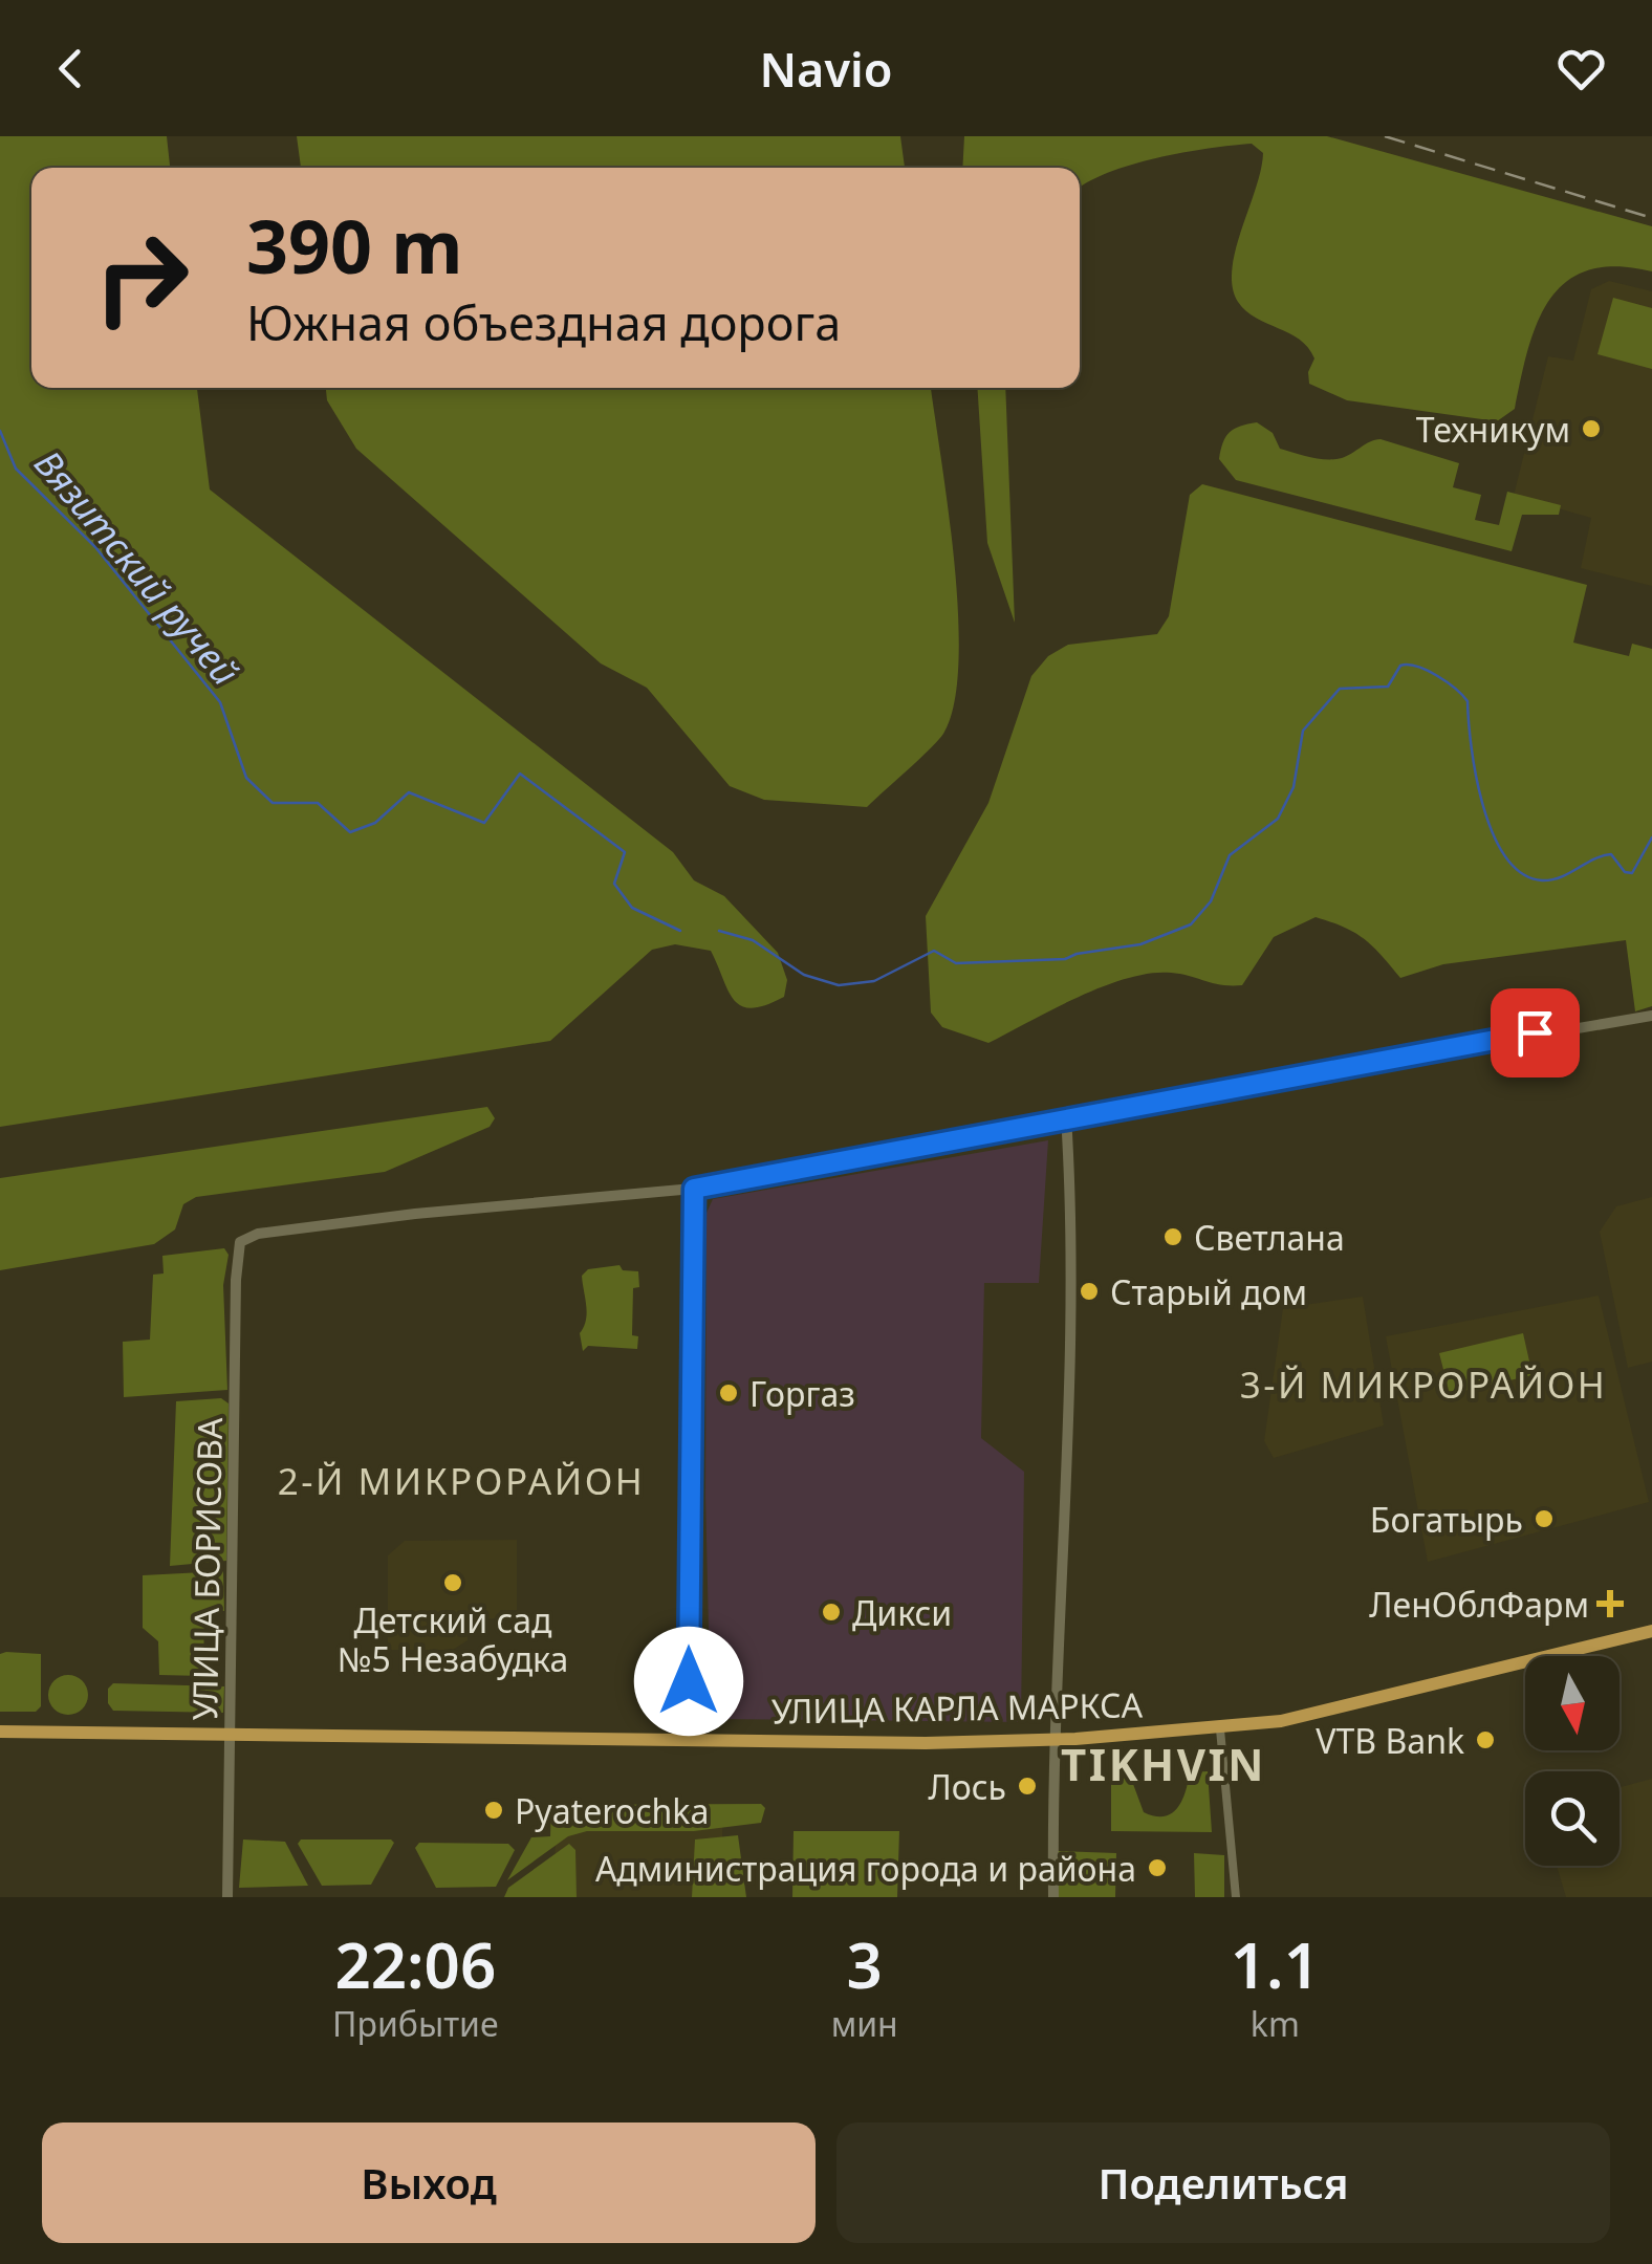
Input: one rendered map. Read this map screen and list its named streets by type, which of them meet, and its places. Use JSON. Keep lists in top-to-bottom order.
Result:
{
  "streets": {
    "main road": ["УЛИЦА КАРЛА МАРКСА"],
    "street": ["УЛИЦА БОРИСОВА"]
  },
  "crossings": [
    ["УЛИЦА БОРИСОВА", "УЛИЦА КАРЛА МАРКСА"]
  ],
  "districts": ["3-Й МИКРОРАЙОН", "2-Й МИКРОРАЙОН", "TIKHVIN"],
  "water": ["Вязитский ручей"],
  "places": {
    "other": [
      "Техникум",
      "Светлана",
      "Старый дом",
      "Горгаз",
      "Богатырь",
      "Детский сад №5 Незабудка",
      "Дикси",
      "VTB Bank",
      "Лось",
      "Pyaterochka",
      "Администрация города и района"
    ],
    "health": ["ЛенОблФарм"]
  },
  "north": "bottom",
  "page": {
    "header": "Navio",
    "turn": ["390 m", "Южная объездная дорога"],
    "eta": [
      "22:06",
      "Прибытие",
      "3",
      "мин",
      "1.1",
      "km"
    ],
    "buttons": ["Выход", "Поделиться"]
  }
}
